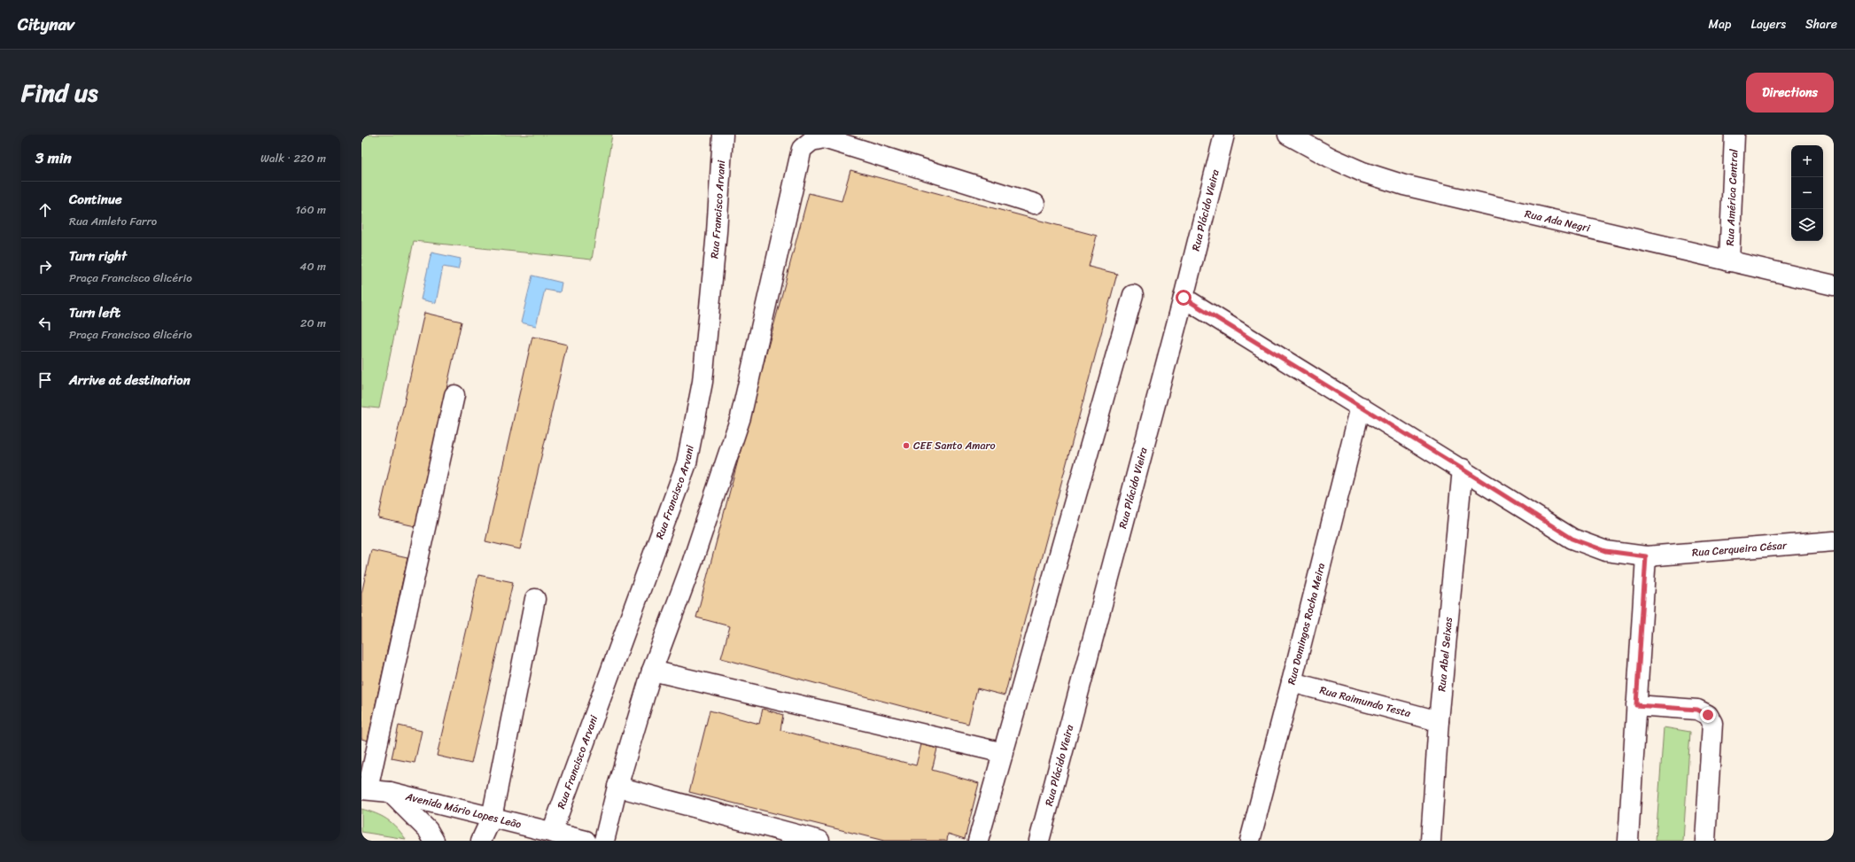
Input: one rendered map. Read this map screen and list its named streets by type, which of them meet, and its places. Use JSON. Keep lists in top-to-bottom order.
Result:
{
  "streets": {
    "street": [
      "Rua América Central",
      "Rua Francisco Arvani",
      "Rua Plácido Vieira",
      "Rua Ada Negri",
      "Rua Cerqueira César",
      "Rua Domingos Rocha Meira",
      "Rua Abel Seixas",
      "Rua Raimundo Testa",
      "Avenida Mário Lopes Leão"
    ]
  },
  "crossings": [
    ["Rua América Central", "Rua Ada Negri"],
    ["Rua Francisco Arvani", "Avenida Mário Lopes Leão"],
    ["Rua Plácido Vieira", "Rua Cerqueira César"],
    ["Rua Cerqueira César", "Rua Domingos Rocha Meira"],
    ["Rua Cerqueira César", "Rua Abel Seixas"],
    ["Rua Domingos Rocha Meira", "Rua Raimundo Testa"],
    ["Rua Abel Seixas", "Rua Raimundo Testa"]
  ],
  "places": ["CEE Santo Amaro"],
  "page": {
    "header": "Citynav",
    "nav": ["Map", "Layers", "Share"],
    "title": "Find us",
    "buttons": "Directions",
    "heading": ["3 min", "Walk · 220 m"],
    "map_buttons": ["+", "−"],
    "list": [
      ["Continue", "Rua Amleto Farro", "160 m"],
      ["Turn right", "Praça Francisco Glicério", "40 m"],
      ["Turn left", "Praça Francisco Glicério", "20 m"],
      "Arrive at destination"
    ]
  }
}
